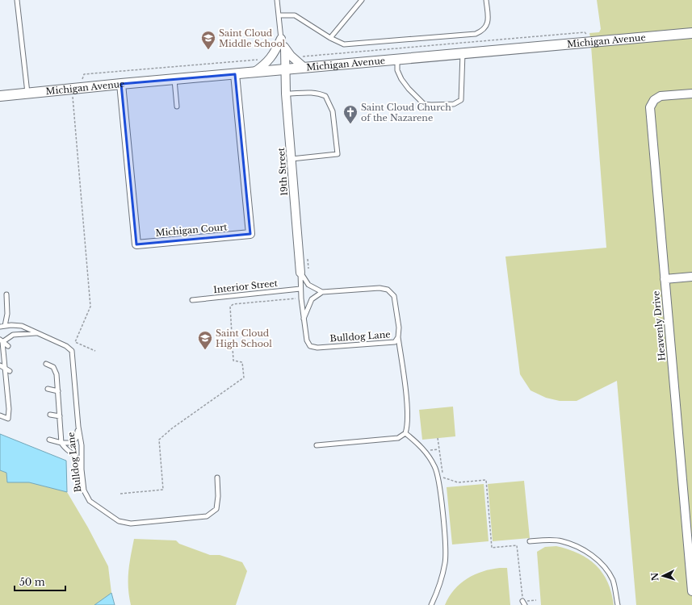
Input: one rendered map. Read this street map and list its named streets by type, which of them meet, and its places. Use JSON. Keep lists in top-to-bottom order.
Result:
{
  "streets": {
    "street": [
      "Michigan Avenue",
      "19th Street",
      "Michigan Court",
      "Heavenly Drive"
    ],
    "lane": ["Interior Street", "Bulldog Lane"]
  },
  "crossings": [
    ["Michigan Avenue", "19th Street"],
    ["Michigan Avenue", "Michigan Court"],
    ["19th Street", "Bulldog Lane"],
    ["Interior Street", "Bulldog Lane"]
  ],
  "places": {
    "school or university": ["Saint Cloud Middle School", "Saint Cloud High School"],
    "church": ["Saint Cloud Church of the Nazarene"]
  },
  "scale_bar": "50 m",
  "north": "left"
}
